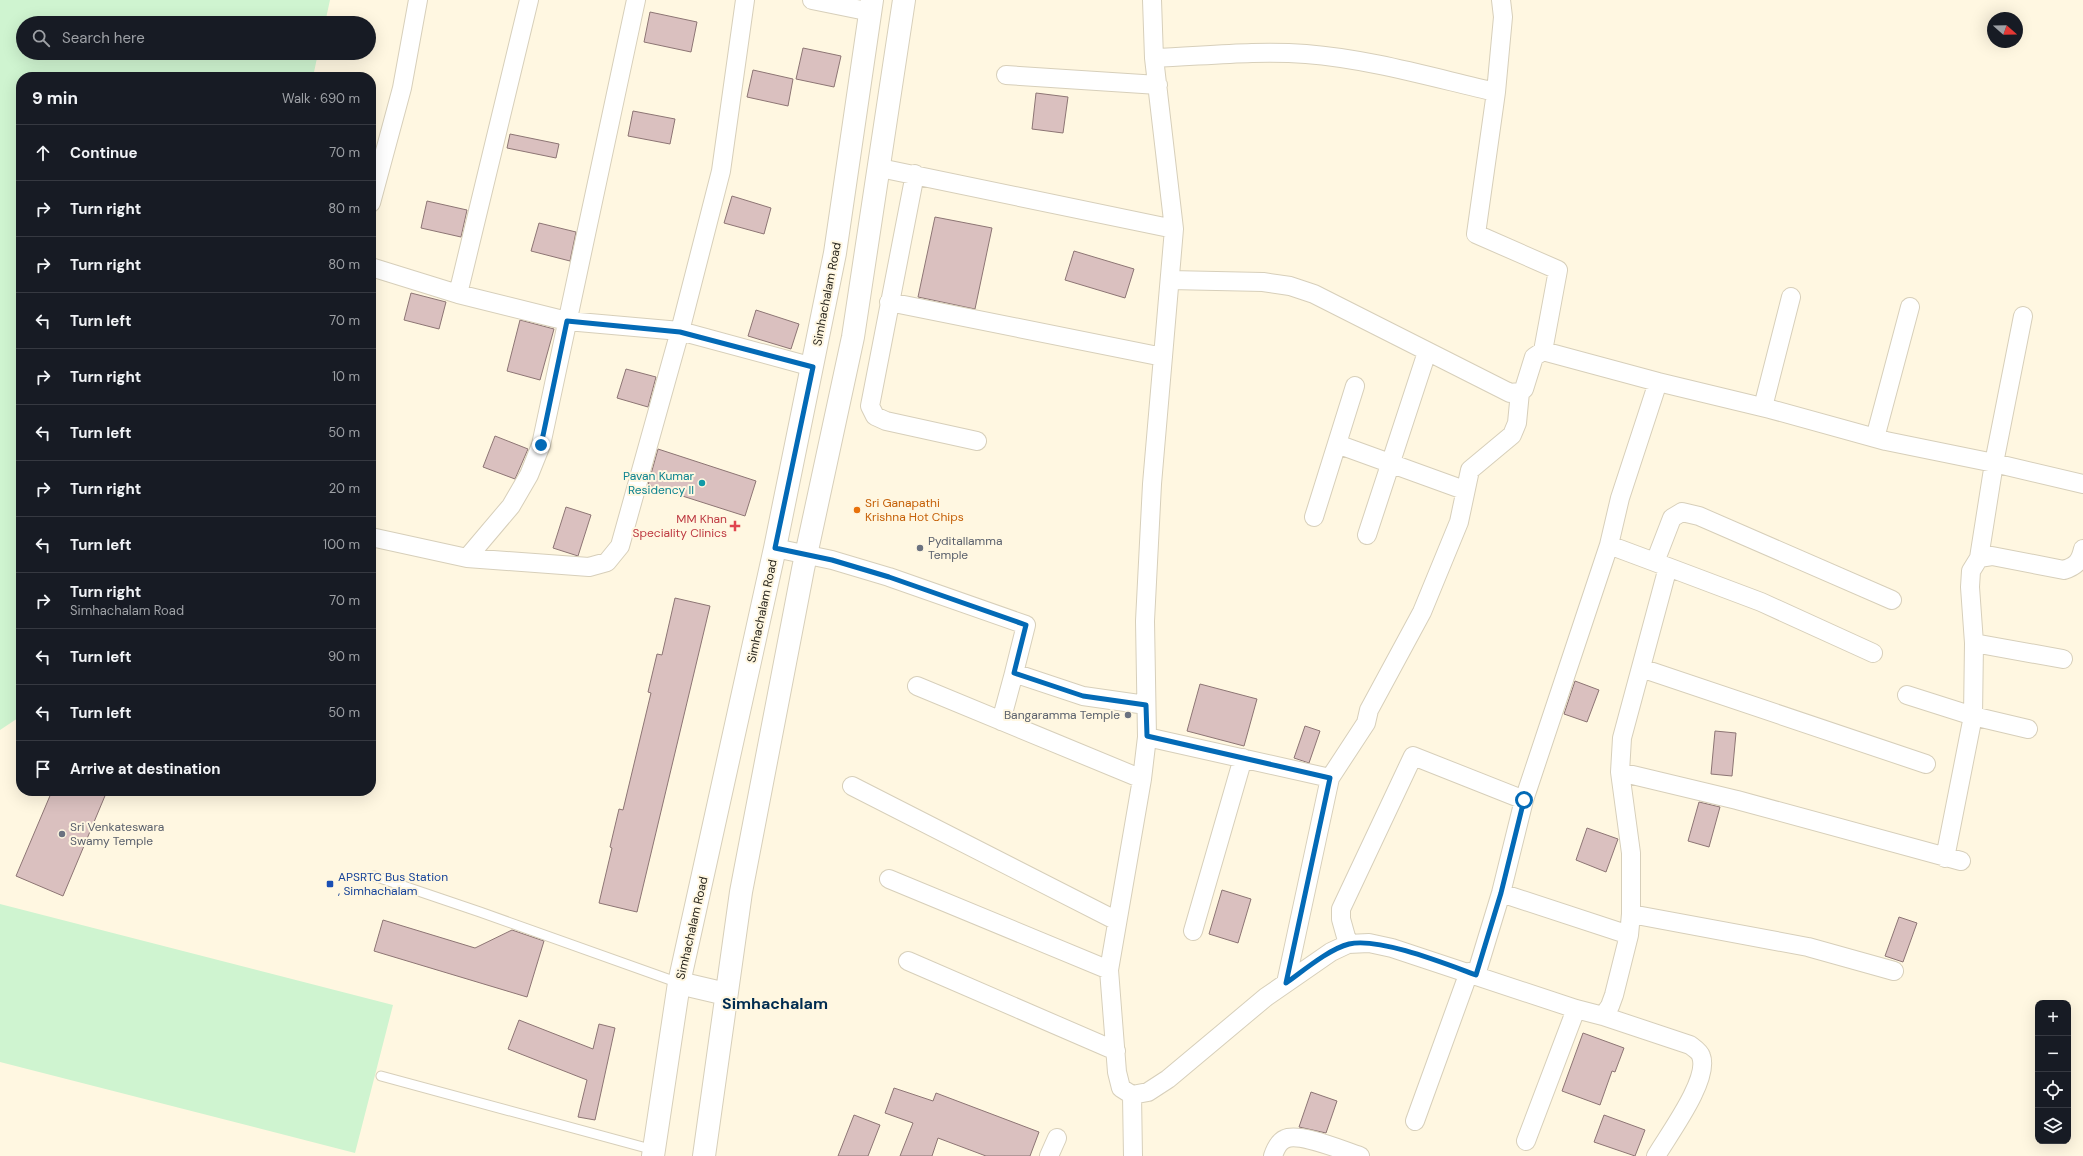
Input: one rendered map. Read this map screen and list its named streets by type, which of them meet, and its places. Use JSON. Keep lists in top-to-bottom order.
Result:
{
  "streets": {
    "main road": ["Simhachalam Road"]
  },
  "districts": ["Simhachalam"],
  "places": {
    "other": [
      "Pavan Kumar Residency II",
      "Sri Ganapathi Krishna Hot Chips",
      "Pyditallamma Temple",
      "Bangaramma Temple",
      "Sri Venkateswara Swamy Temple"
    ],
    "health": ["MM Khan Speciality Clinics"],
    "transit": ["APSRTC Bus Station , Simhachalam"]
  },
  "north": "right",
  "page": {
    "search": "Search here",
    "heading": ["9 min", "Walk · 690 m"],
    "list": [
      ["Continue", "70 m"],
      ["Turn right", "80 m"],
      ["Turn right", "80 m"],
      ["Turn left", "70 m"],
      ["Turn right", "10 m"],
      ["Turn left", "50 m"],
      ["Turn right", "20 m"],
      ["Turn left", "100 m"],
      ["Turn right", "Simhachalam Road", "70 m"],
      ["Turn left", "90 m"],
      ["Turn left", "50 m"],
      "Arrive at destination"
    ],
    "map_buttons": ["+", "−"]
  }
}
